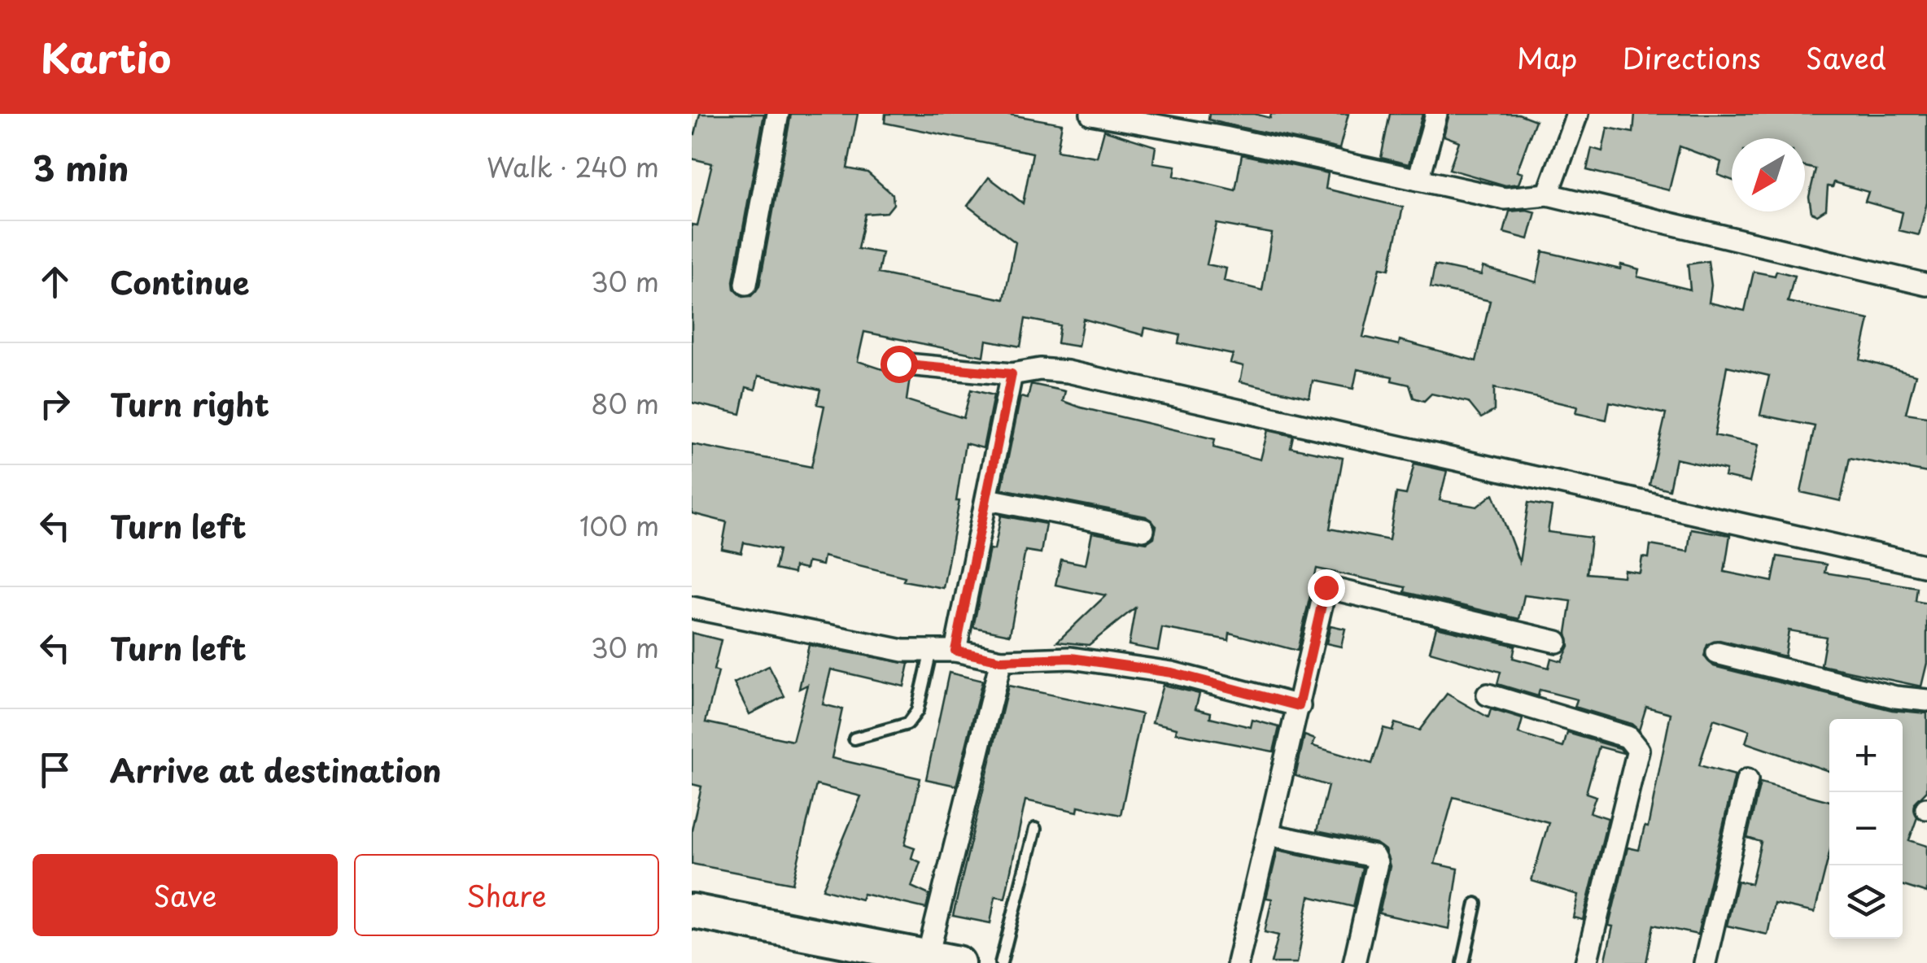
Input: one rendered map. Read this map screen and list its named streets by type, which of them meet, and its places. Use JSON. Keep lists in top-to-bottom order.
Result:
{
  "north": "bottom left",
  "page": {
    "header": "Kartio",
    "nav": ["Map", "Directions", "Saved"],
    "heading": ["3 min", "Walk · 240 m"],
    "list": [
      ["Continue", "30 m"],
      ["Turn right", "80 m"],
      ["Turn left", "100 m"],
      ["Turn left", "30 m"],
      "Arrive at destination"
    ],
    "map_buttons": ["+", "−"],
    "buttons": ["Save", "Share"]
  }
}
